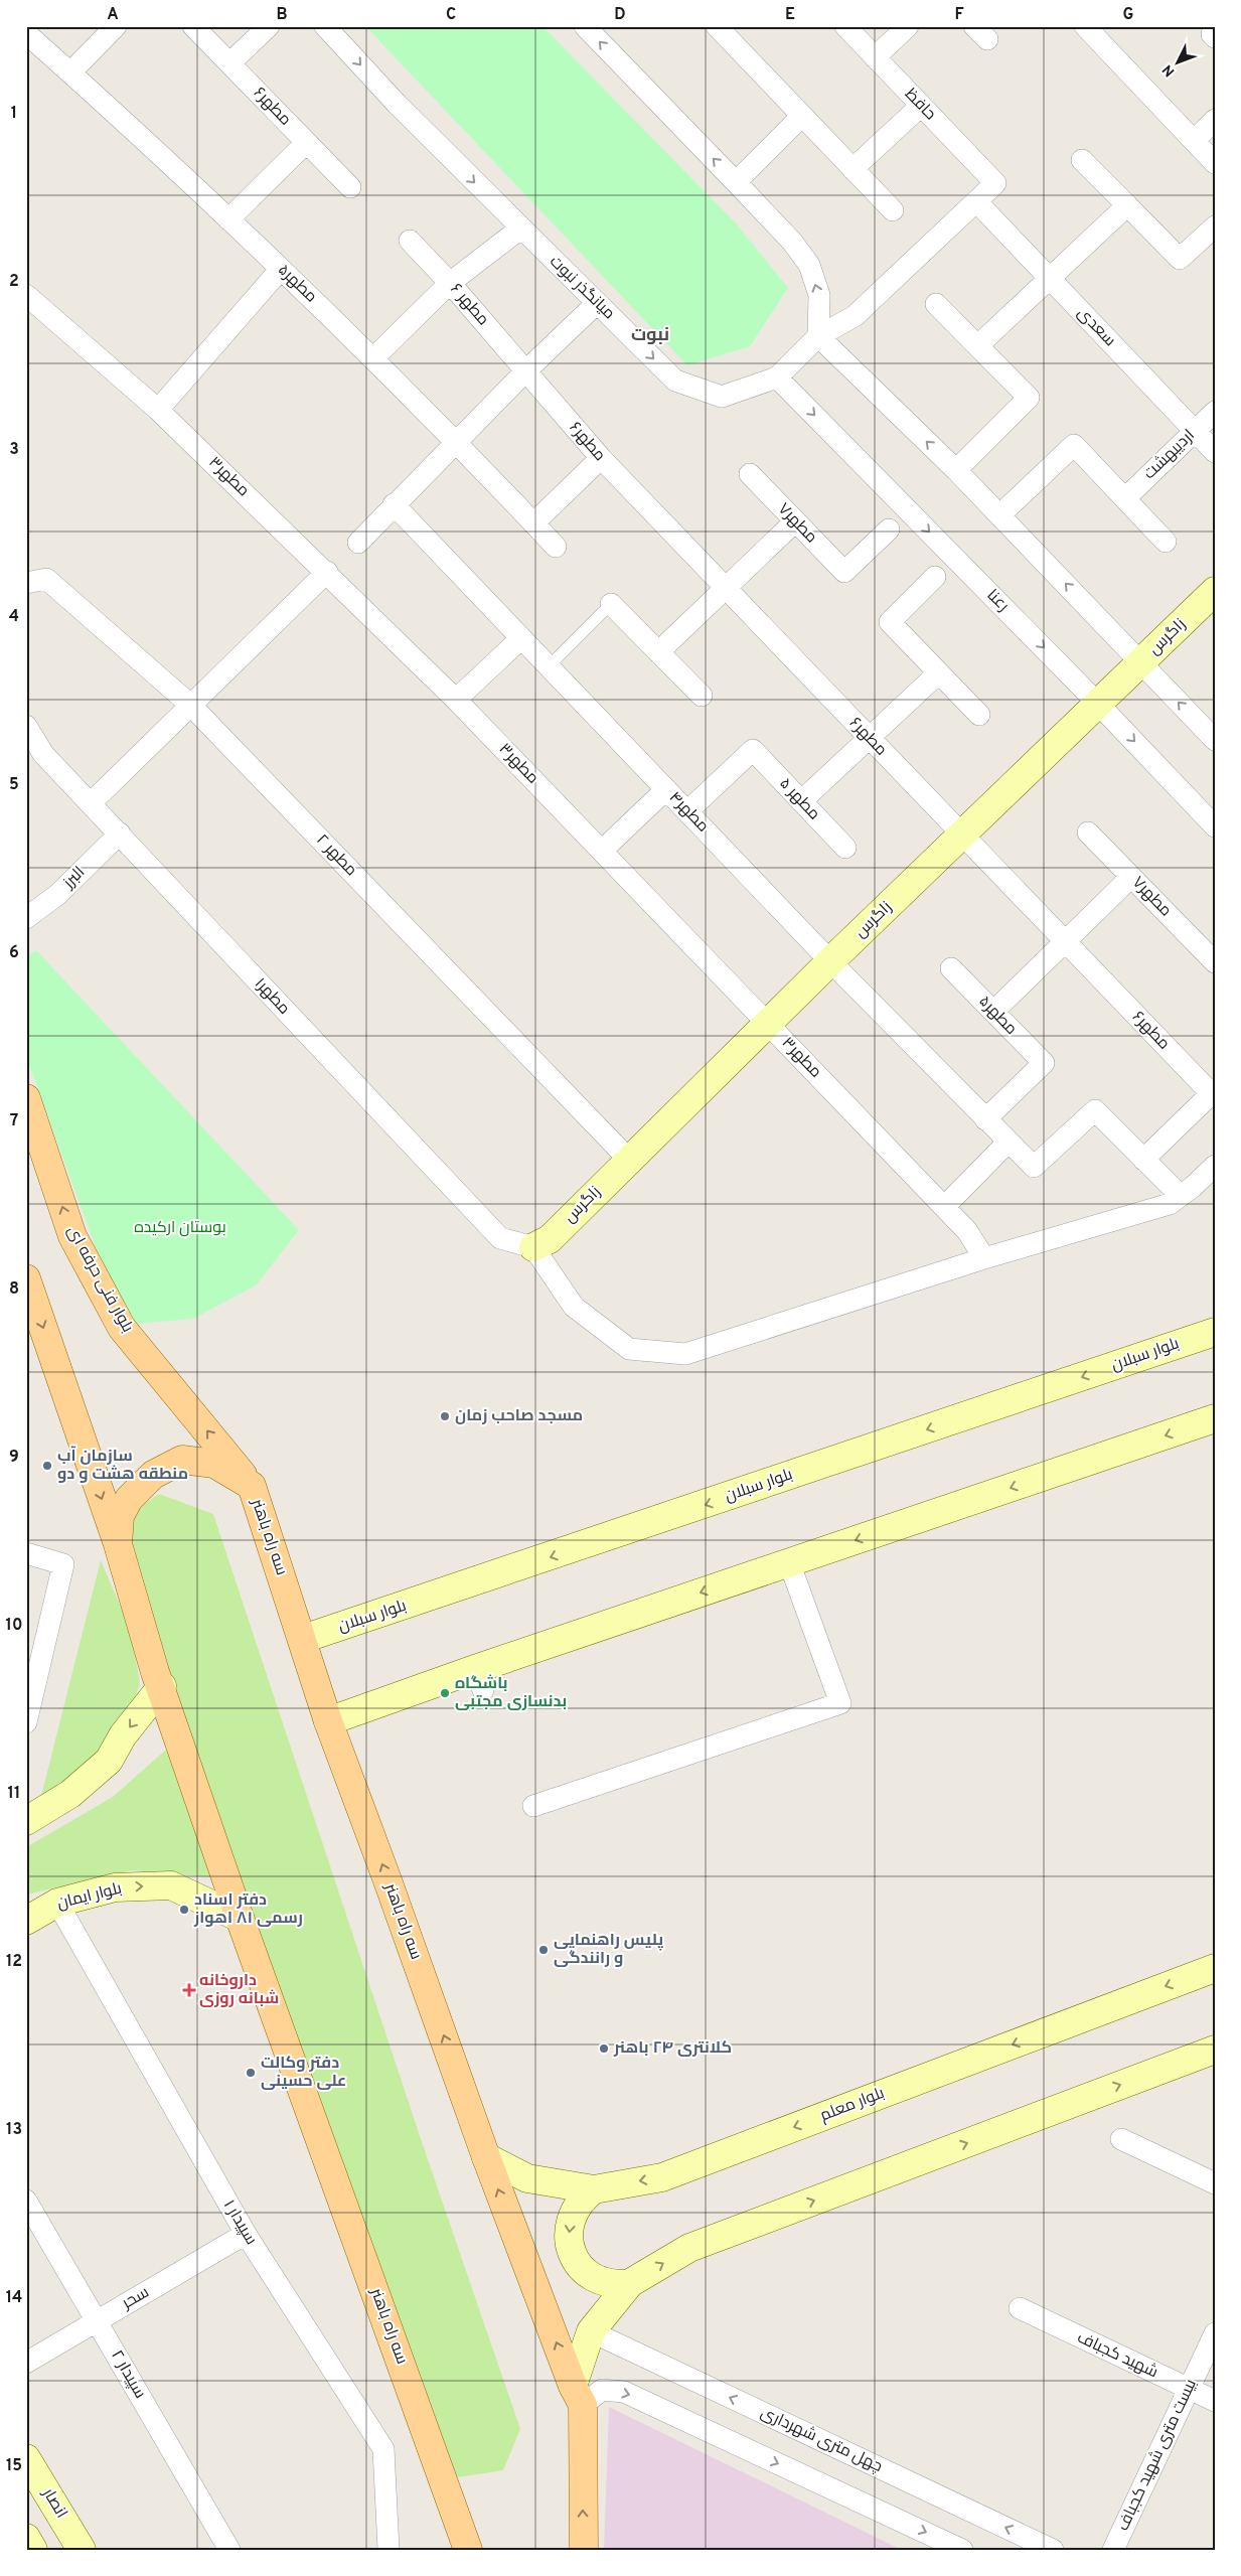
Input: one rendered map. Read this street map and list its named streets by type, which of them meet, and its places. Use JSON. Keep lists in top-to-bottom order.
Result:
{
  "streets": {
    "main road": ["بلوار فنی حرفه ای", "سه راه باهنر"],
    "street": [
      "حافظ",
      "مطهر۶",
      "مطهر۵",
      "میانگذر نبوت",
      "مطهر ۶",
      "سعدی",
      "اردیبهشت",
      "مطهر۳",
      "مطهر۷",
      "رعنا",
      "زاگرس",
      "مطهر ۵",
      "مطهر۴",
      "مطهر ۲",
      "البرز",
      "مطهر۱",
      "بلوار سبلان",
      "بلوار ایمان",
      "بلوار معلم",
      "سپیدار ۱",
      "سحر",
      "شهید کجباف",
      "سپیدار ۲",
      "چهل متری شهرداری",
      "بیست متری شهید کجباف",
      "انصار"
    ]
  },
  "crossings": [
    ["حافظ", "میانگذر نبوت"],
    ["مطهر۶", "مطهر ۶"],
    ["مطهر۶", "زاگرس"],
    ["مطهر۵", "مطهر۴"],
    ["میانگذر نبوت", "سعدی"],
    ["میانگذر نبوت", "رعنا"],
    ["سعدی", "اردیبهشت"],
    ["مطهر۳", "زاگرس"],
    ["رعنا", "زاگرس"],
    ["زاگرس", "مطهر۴"],
    ["زاگرس", "مطهر ۲"],
    ["زاگرس", "مطهر۱"],
    ["مطهر ۵", "مطهر۴"],
    ["البرز", "مطهر۱"],
    ["بلوار فنی حرفه ای", "سه راه باهنر"],
    ["بلوار سبلان", "سه راه باهنر"],
    ["سه راه باهنر", "بلوار ایمان"],
    ["سه راه باهنر", "بلوار معلم"],
    ["بلوار ایمان", "سپیدار ۱"],
    ["سپیدار ۱", "سحر"],
    ["سحر", "سپیدار ۲"],
    ["شهید کجباف", "بیست متری شهید کجباف"]
  ],
  "one_way": ["میانگذر نبوت", "بلوار ایمان"],
  "districts": ["نبوت"],
  "parks": ["بوستان ارکیده"],
  "places": {
    "other": [
      "مسجد صاحب زمان",
      "سازمان آب منطقه هشت و دو",
      "باشگاه بدنسازی مجتبی",
      "دفتر اسناد رسمی ۸۱ اهواز",
      "پلیس راهنمایی و رانندگی",
      "کلانتری ۲۴ باهنر",
      "دفتر وکالت علی حسینی"
    ],
    "health": ["داروخانه شبانه روزی"]
  },
  "north": "bottom left",
  "grid": {
    "columns": [
      "A",
      "B",
      "C",
      "D",
      "E",
      "F",
      "G"
    ],
    "rows": [
      "1",
      "2",
      "3",
      "4",
      "5",
      "6",
      "7",
      "8",
      "9",
      "10",
      "11",
      "12",
      "13",
      "14",
      "15"
    ]
  }
}
